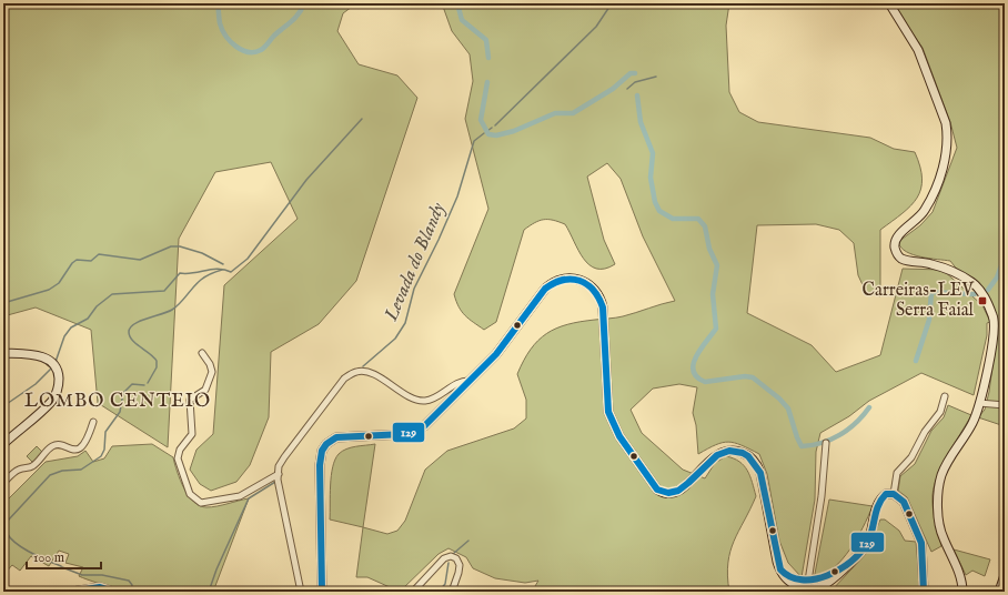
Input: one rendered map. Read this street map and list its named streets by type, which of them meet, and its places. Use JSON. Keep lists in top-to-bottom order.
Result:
{
  "districts": ["LOMBO CENTEIO"],
  "water": ["Levada do Blandy"],
  "places": {
    "transit": ["Carreiras-LEV Serra Faial"]
  },
  "lines": ["transit line 129"],
  "scale_bar": "100 m"
}
